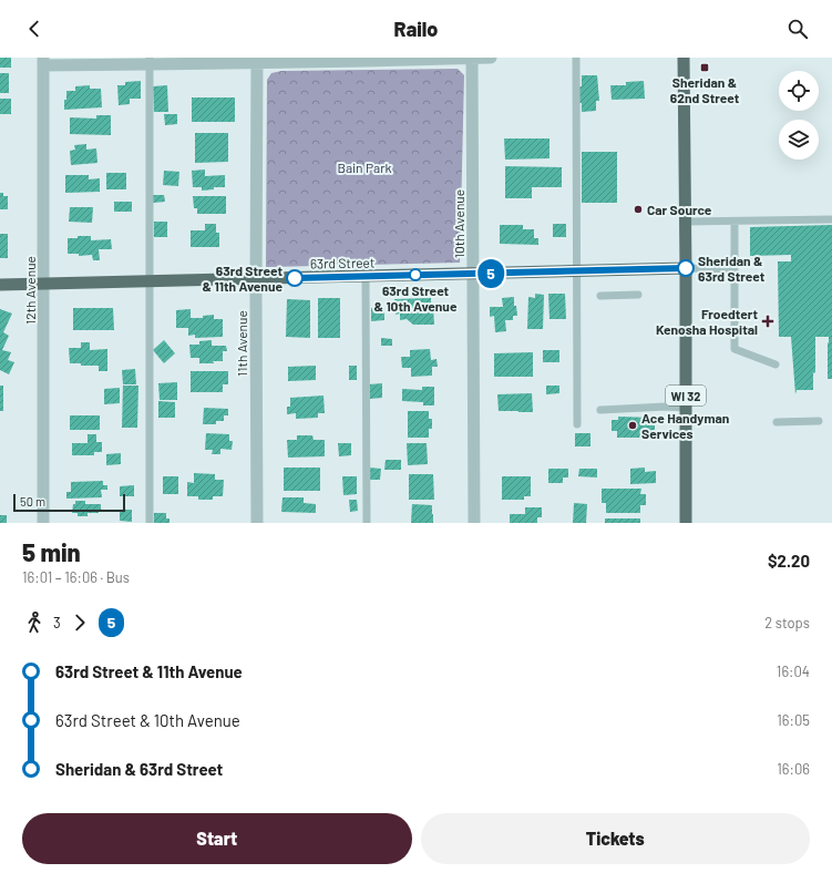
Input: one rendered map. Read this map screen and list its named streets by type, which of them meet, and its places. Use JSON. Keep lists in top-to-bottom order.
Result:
{
  "streets": {
    "main road": ["63rd Street", "WI 32"],
    "street": ["10th Avenue", "12th Avenue", "11th Avenue"]
  },
  "crossings": [
    ["10th Avenue", "63rd Street"],
    ["63rd Street", "12th Avenue"],
    ["63rd Street", "11th Avenue"],
    ["63rd Street", "WI 32"]
  ],
  "parks": ["Bain Park"],
  "places": {
    "transit": ["Sheridan & 62nd Street"],
    "other": [
      "Car Source",
      "Sheridan & 63rd Street",
      "63rd Street & 10th Avenue",
      "63rd Street & 11th Avenue",
      "Ace Handyman Services"
    ],
    "health": ["Froedtert Kenosha Hospital"]
  },
  "lines": ["bus line 5"],
  "scale_bar": "50 m",
  "page": {
    "header": "Railo",
    "on_map": "5",
    "scale": "50 m",
    "heading": ["5 min", "16:01 – 16:06 · Bus", "$2.20"],
    "legs": ["3", "5", "2 stops"],
    "list": [
      {
        "name": "63rd Street & 11th Avenue",
        "value": "16:04"
      },
      {
        "name": "63rd Street & 10th Avenue",
        "value": "16:05"
      },
      {
        "name": "Sheridan & 63rd Street",
        "value": "16:06"
      }
    ],
    "buttons": ["Start", "Tickets"]
  }
}
